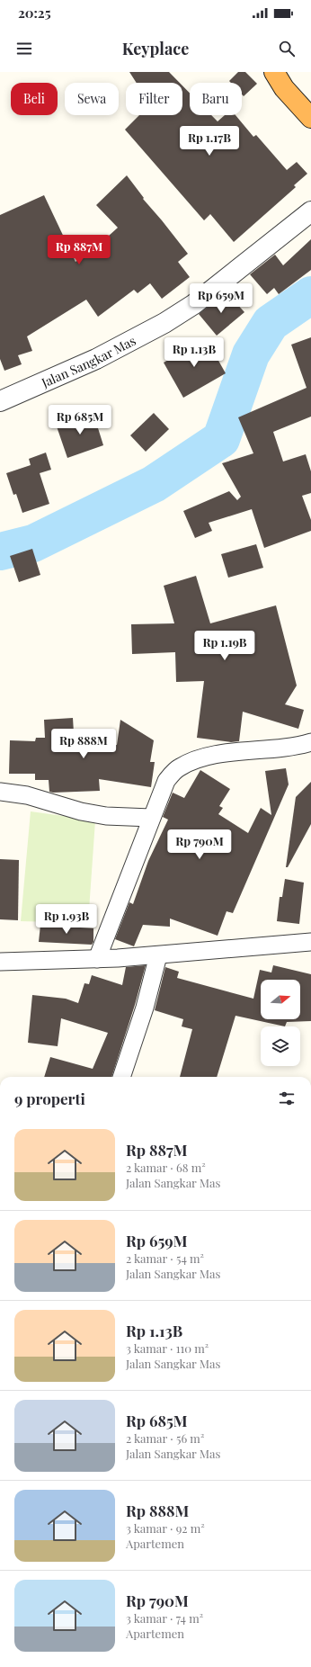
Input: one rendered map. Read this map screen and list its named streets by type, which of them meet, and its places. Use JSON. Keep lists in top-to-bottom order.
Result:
{
  "streets": {
    "street": ["Jalan Sangkar Mas"]
  },
  "north": "right",
  "page": {
    "status": "20:25",
    "header": "Keyplace",
    "chip": [
      "Beli",
      "Sewa",
      "Filter",
      "Baru"
    ],
    "price": [
      "Rp 1.17B",
      "Rp 887M",
      "Rp 659M",
      "Rp 1.13B",
      "Rp 685M",
      "Rp 1.19B",
      "Rp 888M",
      "Rp 790M",
      "Rp 1.93B"
    ],
    "heading": "9 properti",
    "list": [
      {
        "name": "Rp 887M",
        "note": "2 kamar · 68 m² · Jalan Sangkar Mas"
      },
      {
        "name": "Rp 659M",
        "note": "2 kamar · 54 m² · Jalan Sangkar Mas"
      },
      {
        "name": "Rp 1.13B",
        "note": "3 kamar · 110 m² · Jalan Sangkar Mas"
      },
      {
        "name": "Rp 685M",
        "note": "2 kamar · 56 m² · Jalan Sangkar Mas"
      },
      {
        "name": "Rp 888M",
        "note": "3 kamar · 92 m² · Apartemen"
      },
      {
        "name": "Rp 790M",
        "note": "3 kamar · 74 m² · Apartemen"
      }
    ]
  }
}
